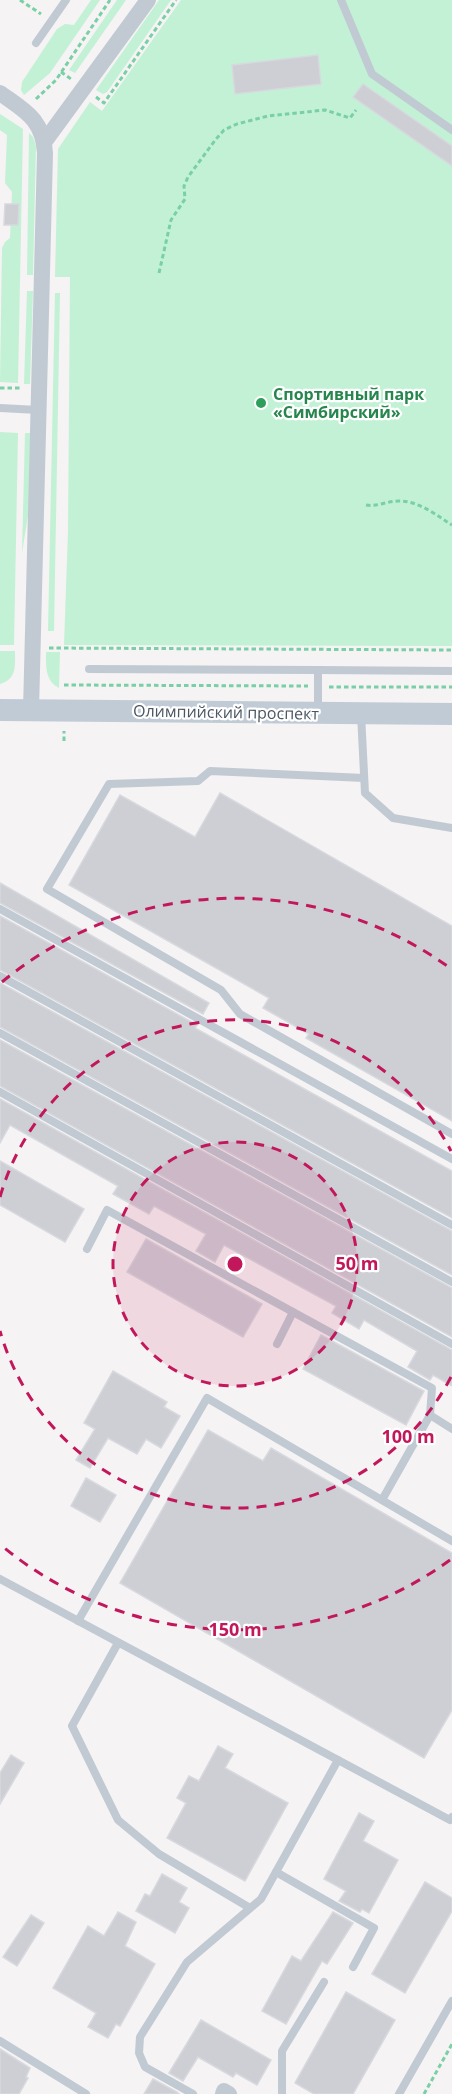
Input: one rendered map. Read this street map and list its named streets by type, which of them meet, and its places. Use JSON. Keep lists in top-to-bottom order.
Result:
{
  "streets": {
    "street": ["Олимпийский проспект"]
  },
  "places": ["Спортивный парк «Симбирский»"],
  "rings": ["50 m", "100 m", "150 m"]
}
